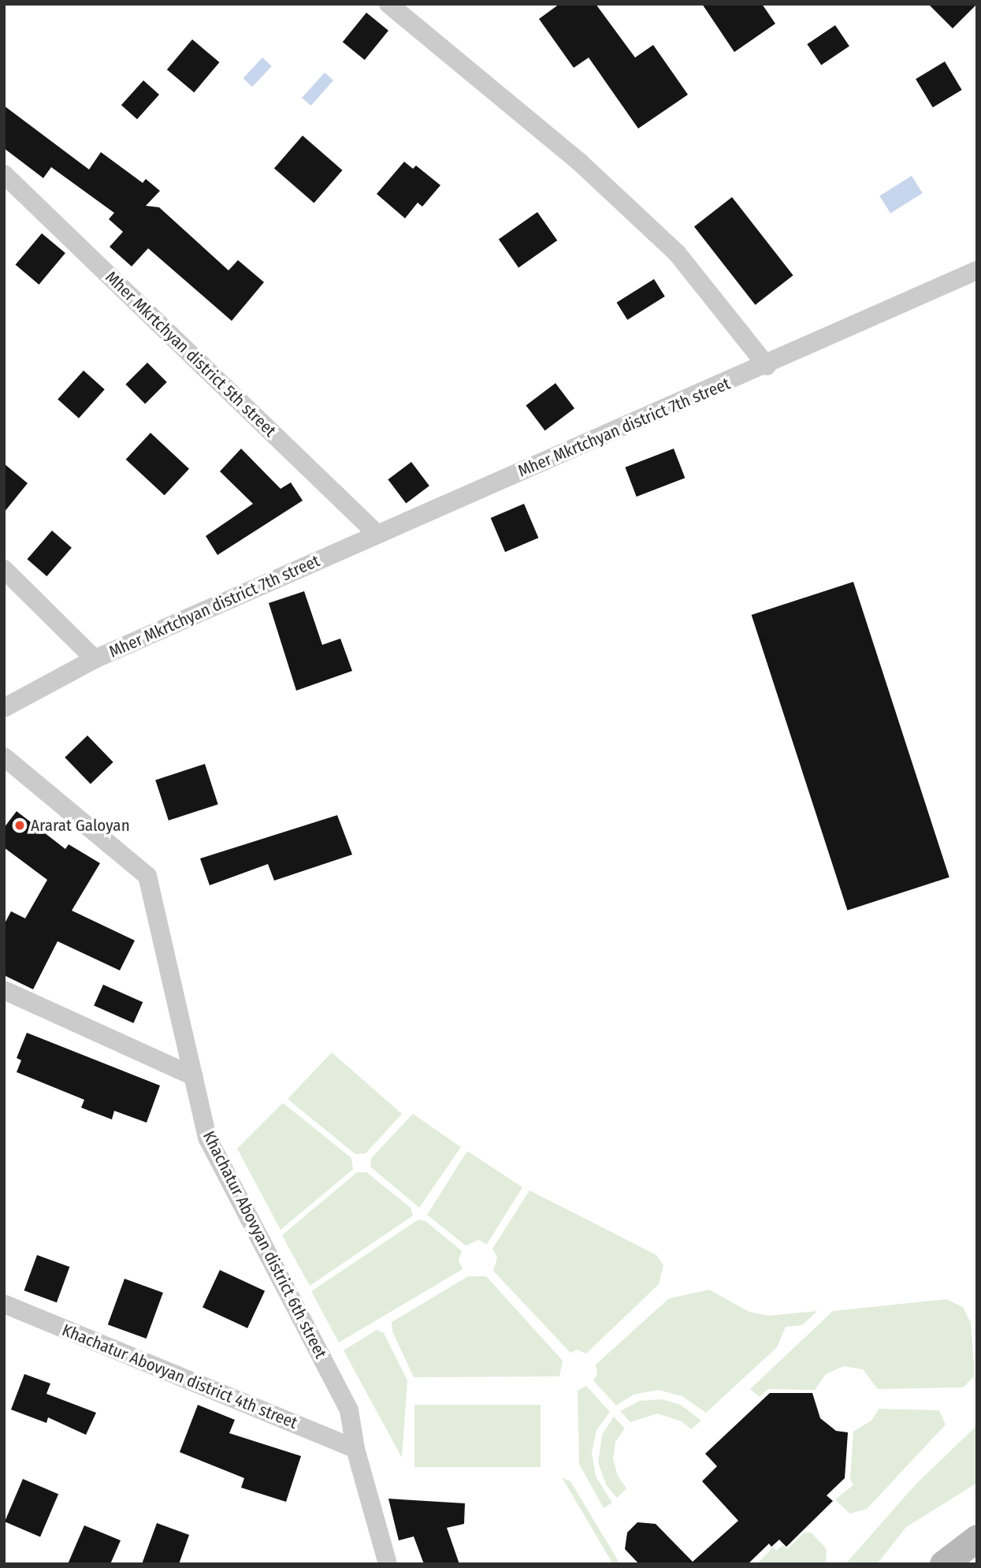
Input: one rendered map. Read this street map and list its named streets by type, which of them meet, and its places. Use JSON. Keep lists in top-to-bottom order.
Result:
{
  "streets": {
    "street": [
      "Mher Mkrtchyan district 5th street",
      "Mher Mkrtchyan district 7th street",
      "Khachatur Abovyan district 6th street",
      "Khachatur Abovyan district 4th street"
    ]
  },
  "crossings": [
    ["Mher Mkrtchyan district 5th street", "Mher Mkrtchyan district 7th street"],
    ["Khachatur Abovyan district 6th street", "Khachatur Abovyan district 4th street"]
  ],
  "places": ["Ararat Galoyan"]
}
